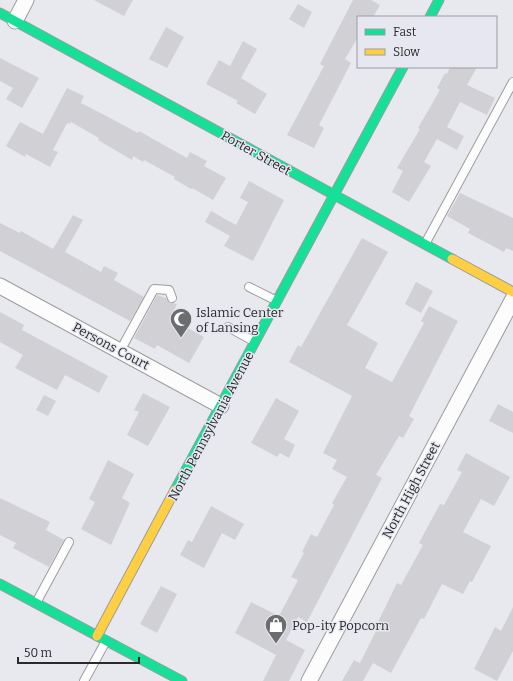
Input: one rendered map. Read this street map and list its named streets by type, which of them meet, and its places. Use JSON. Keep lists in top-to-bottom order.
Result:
{
  "streets": {
    "street": [
      "Porter Street",
      "Persons Court",
      "North Pennsylvania Avenue",
      "North High Street"
    ]
  },
  "crossings": [
    ["Porter Street", "North Pennsylvania Avenue"],
    ["Persons Court", "North Pennsylvania Avenue"]
  ],
  "places": {
    "mosque": ["Islamic Center of Lansing"],
    "shop": ["Pop-ity Popcorn"]
  },
  "legend": ["Fast", "Slow"],
  "scale_bar": "50 m"
}
